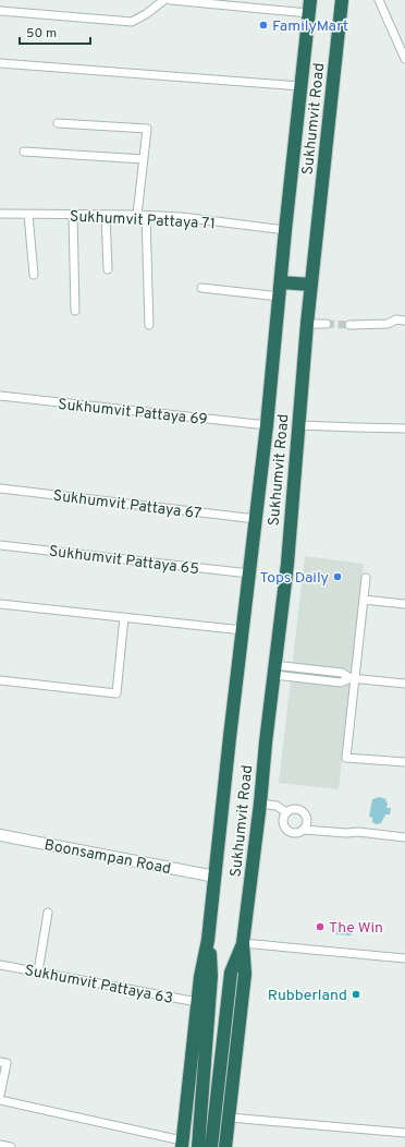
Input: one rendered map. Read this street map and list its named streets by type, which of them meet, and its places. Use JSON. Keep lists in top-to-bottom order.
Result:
{
  "streets": {
    "highway": ["Sukhumvit Road"],
    "street": [
      "Sukhumvit Pattaya 71",
      "Sukhumvit Pattaya 69",
      "Sukhumvit Pattaya 67",
      "Sukhumvit Pattaya 65",
      "Boonsampan Road",
      "Sukhumvit Pattaya 63"
    ]
  },
  "crossings": [
    ["Sukhumvit Road", "Sukhumvit Pattaya 71"],
    ["Sukhumvit Road", "Sukhumvit Pattaya 69"],
    ["Sukhumvit Road", "Sukhumvit Pattaya 67"],
    ["Sukhumvit Road", "Sukhumvit Pattaya 65"],
    ["Sukhumvit Road", "Boonsampan Road"],
    ["Sukhumvit Road", "Sukhumvit Pattaya 63"]
  ],
  "places": [
    "FamilyMart",
    "Tops Daily",
    "The Win",
    "Rubberland"
  ],
  "scale_bar": "50 m"
}
